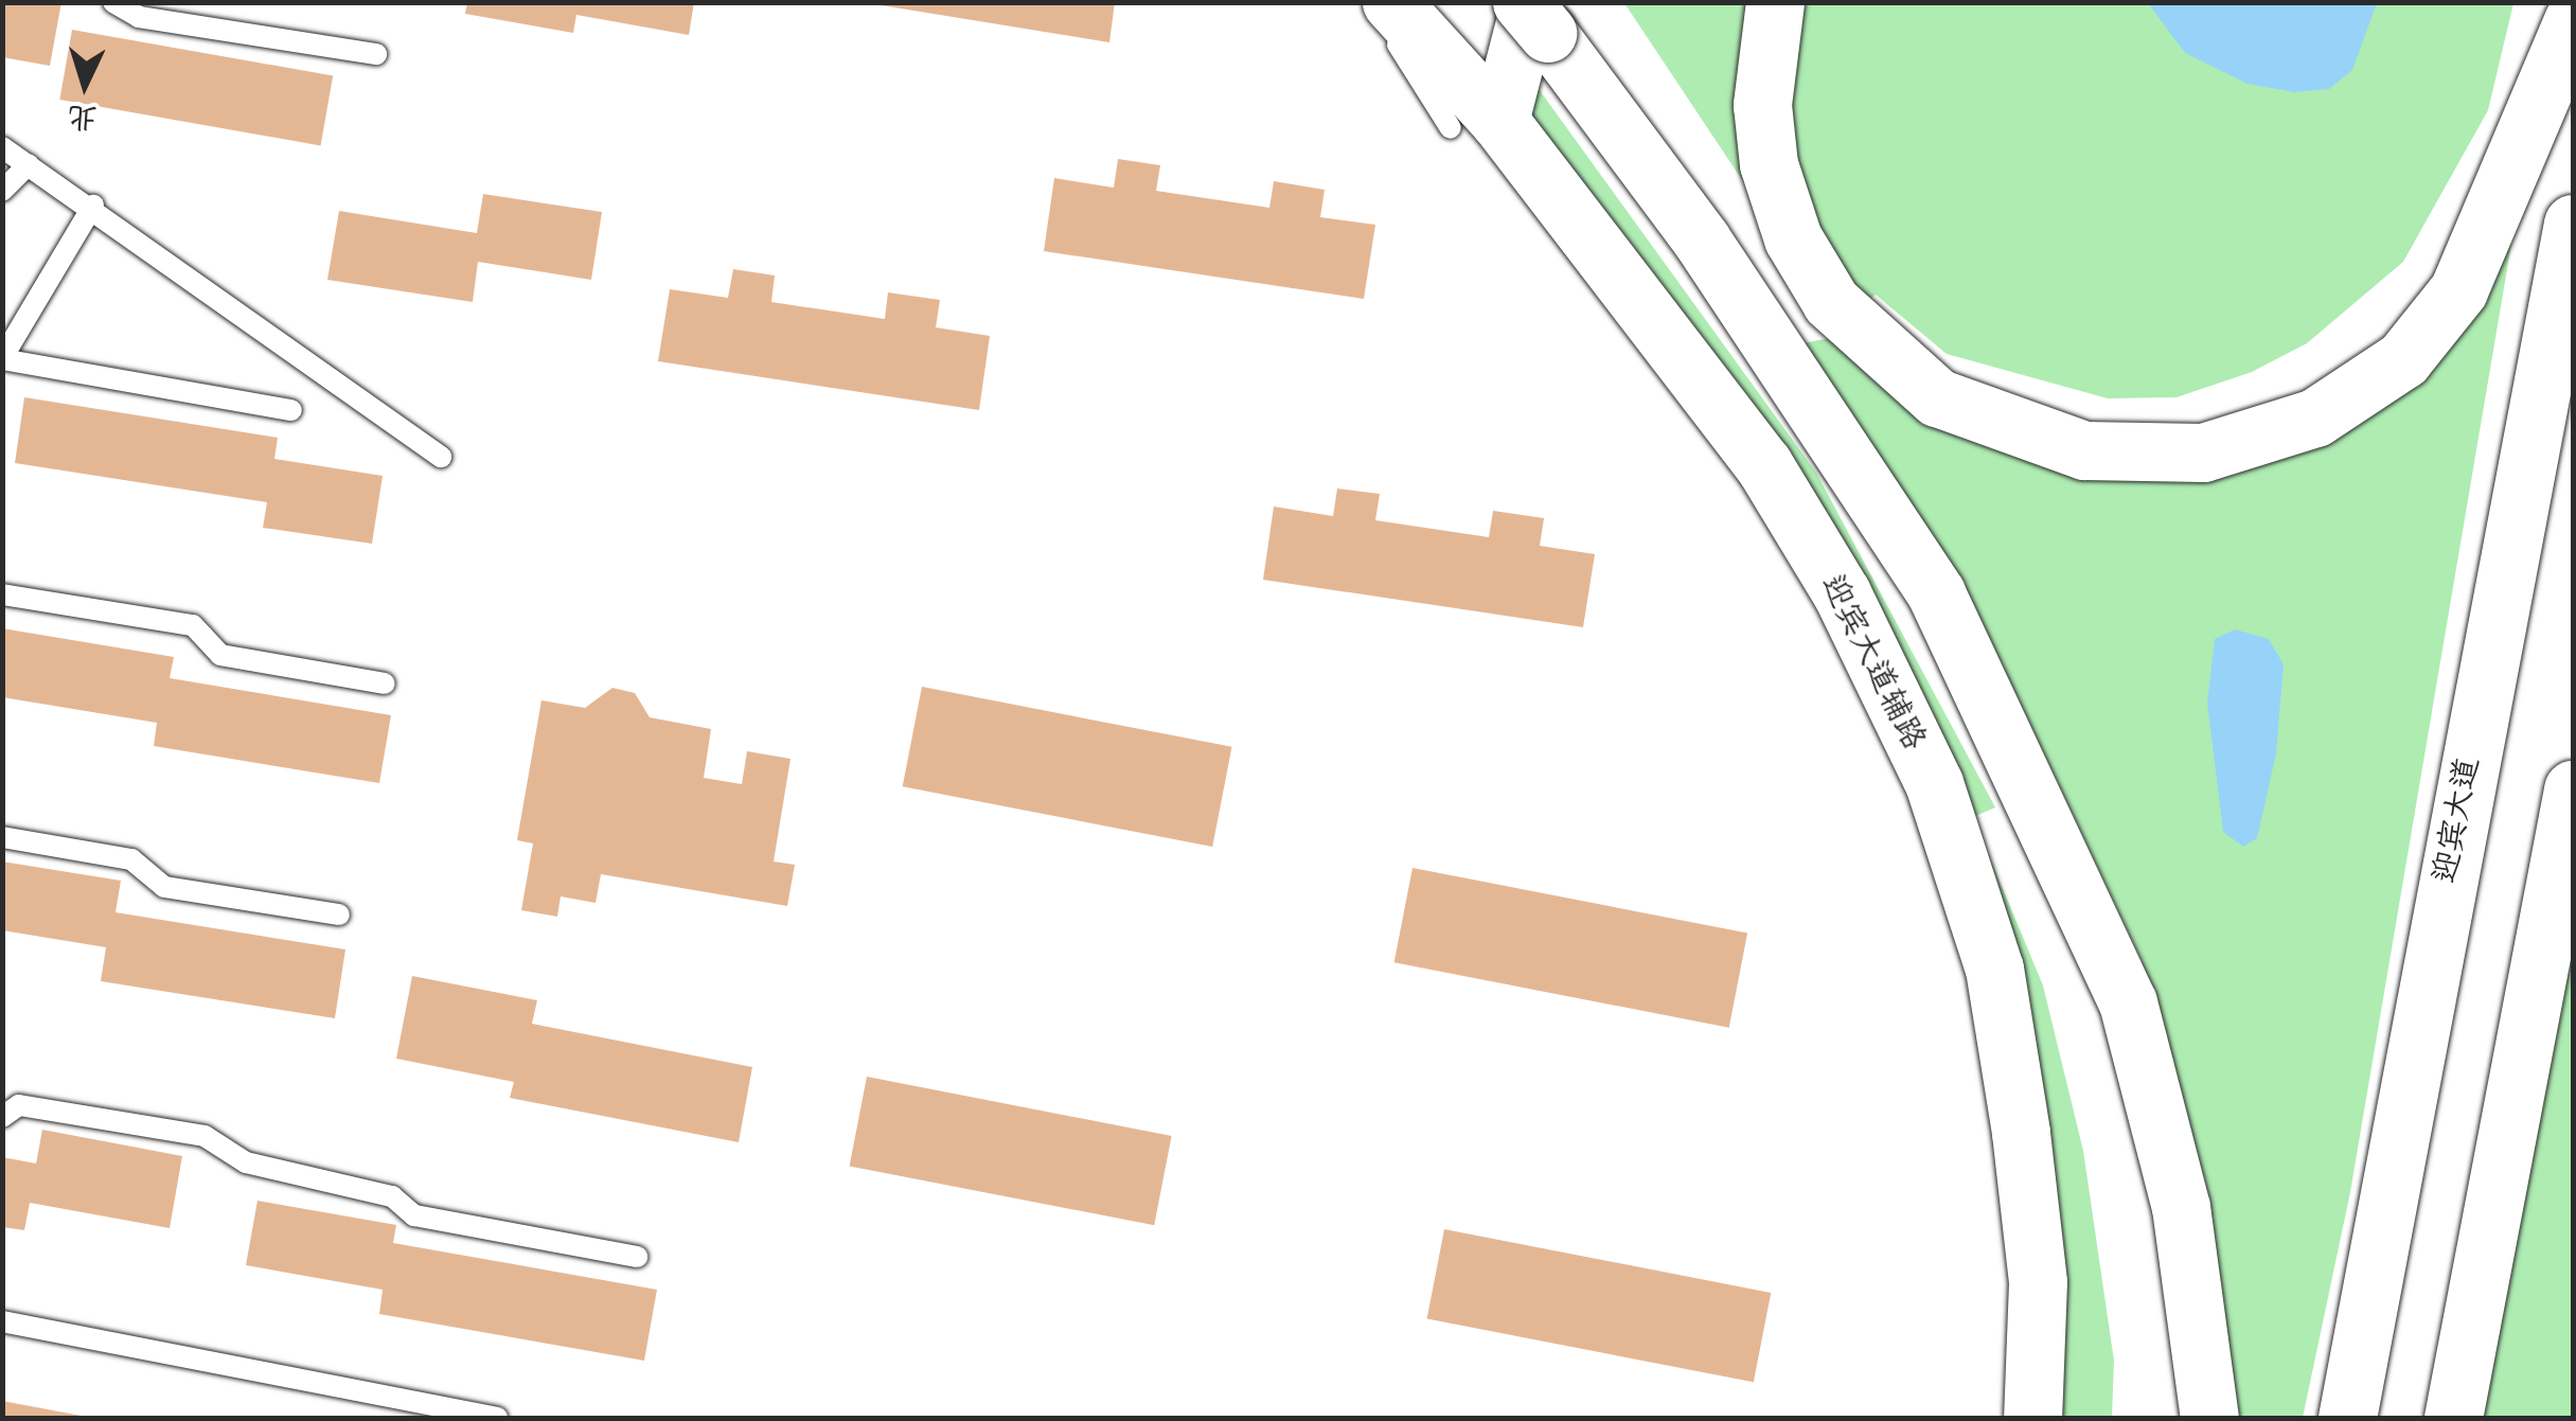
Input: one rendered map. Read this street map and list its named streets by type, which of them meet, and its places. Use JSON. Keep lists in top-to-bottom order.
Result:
{
  "streets": {
    "main road": ["迎宾大道辅路", "迎宾大道"]
  },
  "north": "bottom"
}
